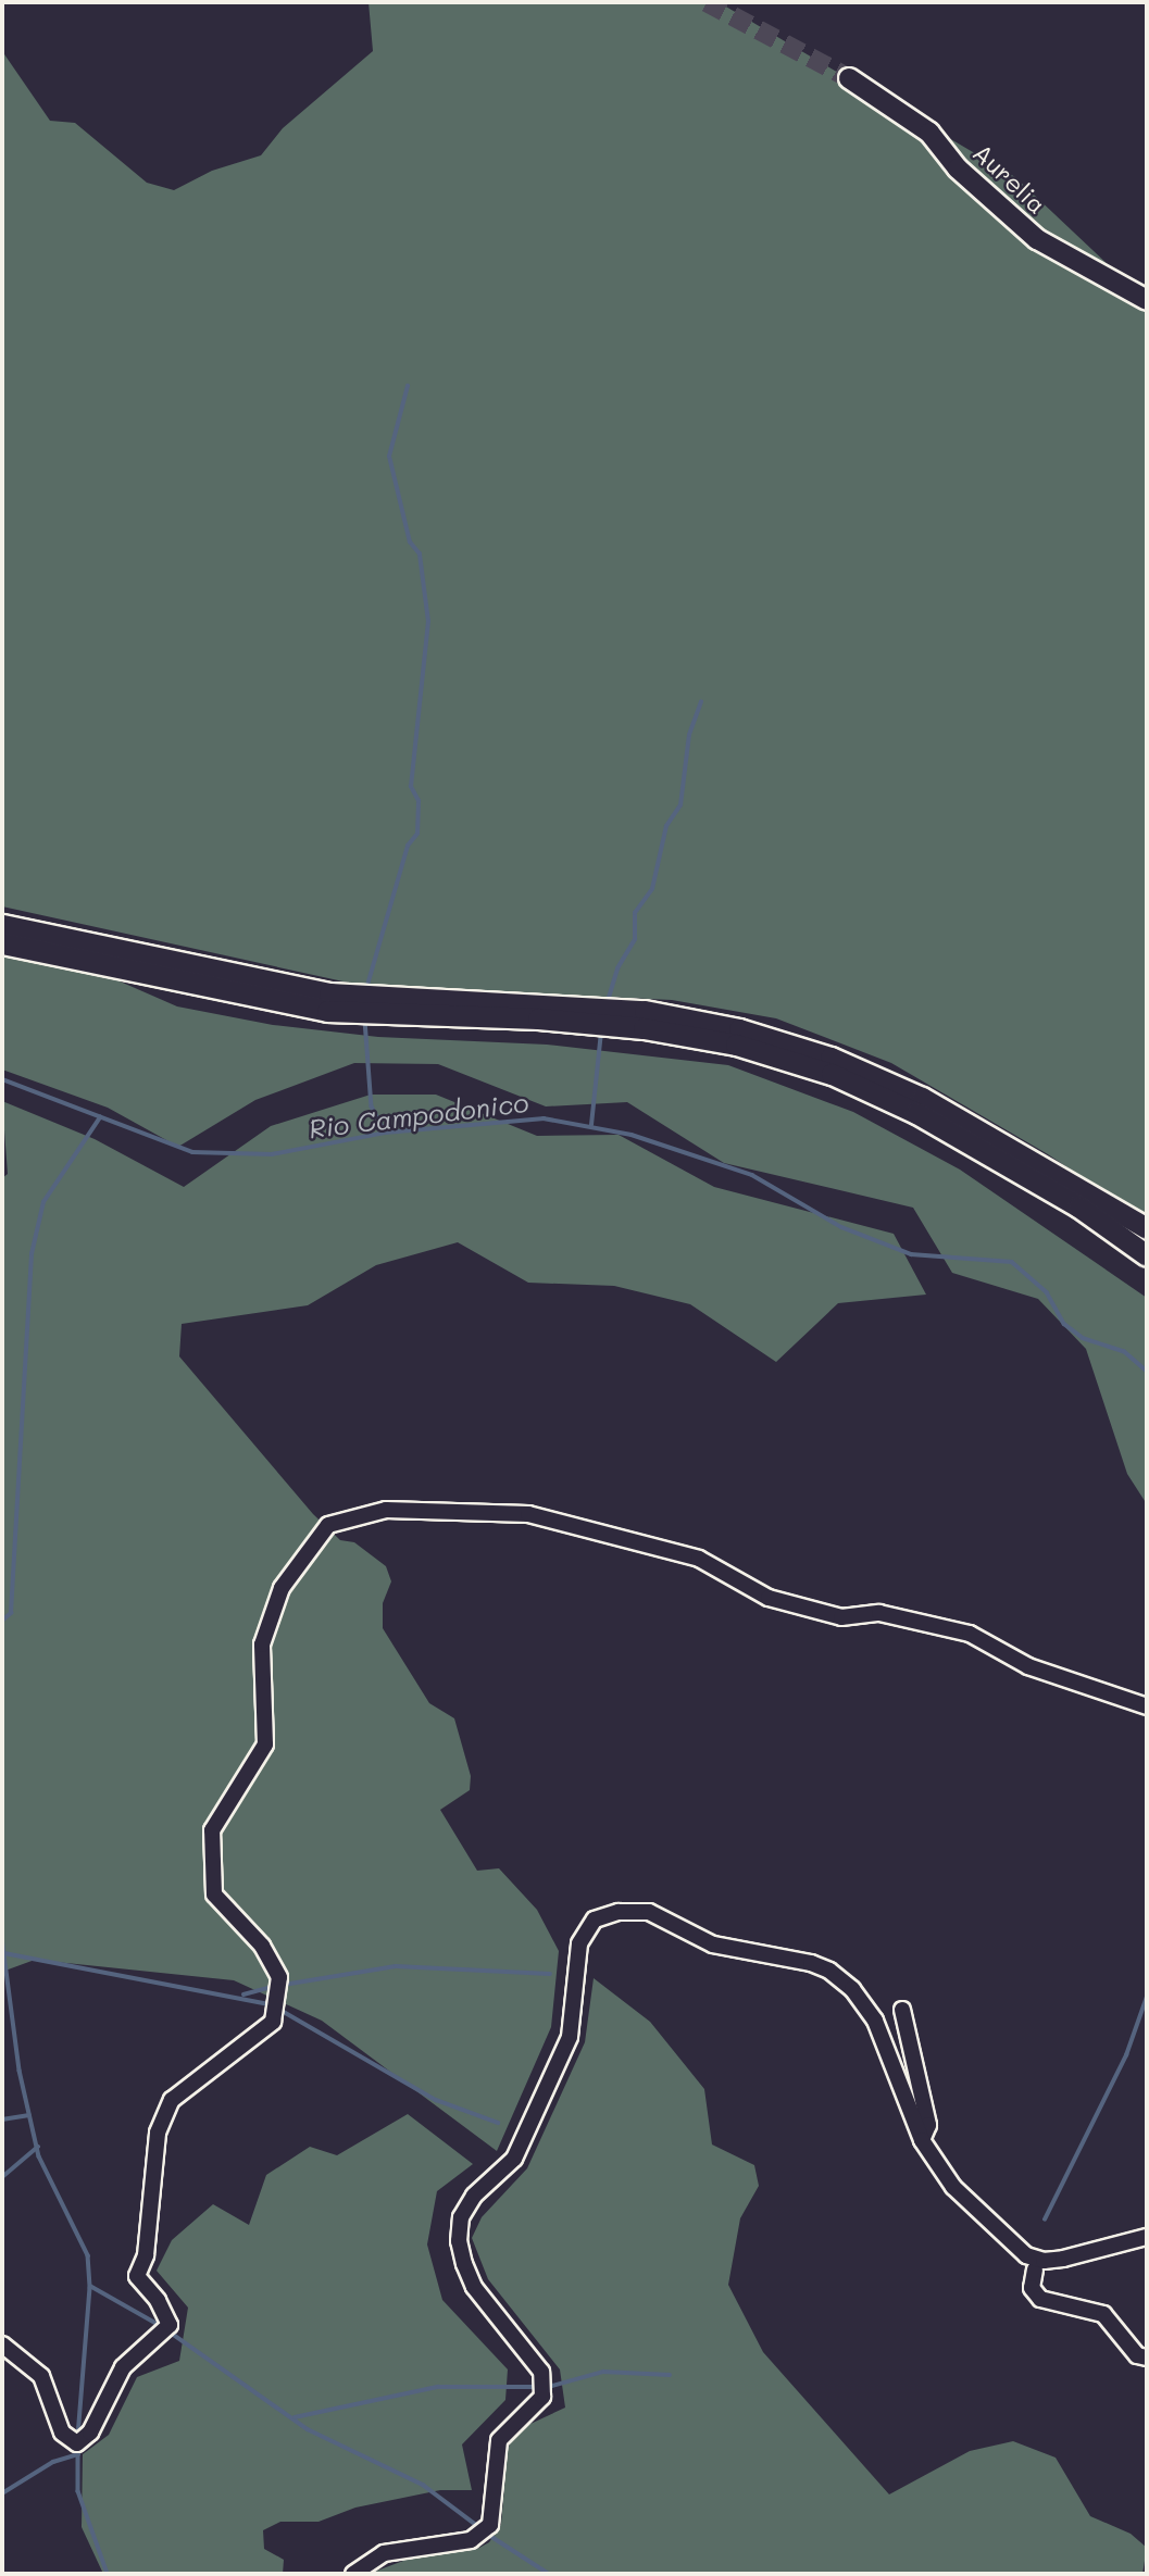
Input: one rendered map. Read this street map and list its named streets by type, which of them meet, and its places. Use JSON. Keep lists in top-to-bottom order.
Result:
{
  "streets": {
    "main road": ["Aurelia"]
  },
  "water": ["Rio Campodonico"]
}
